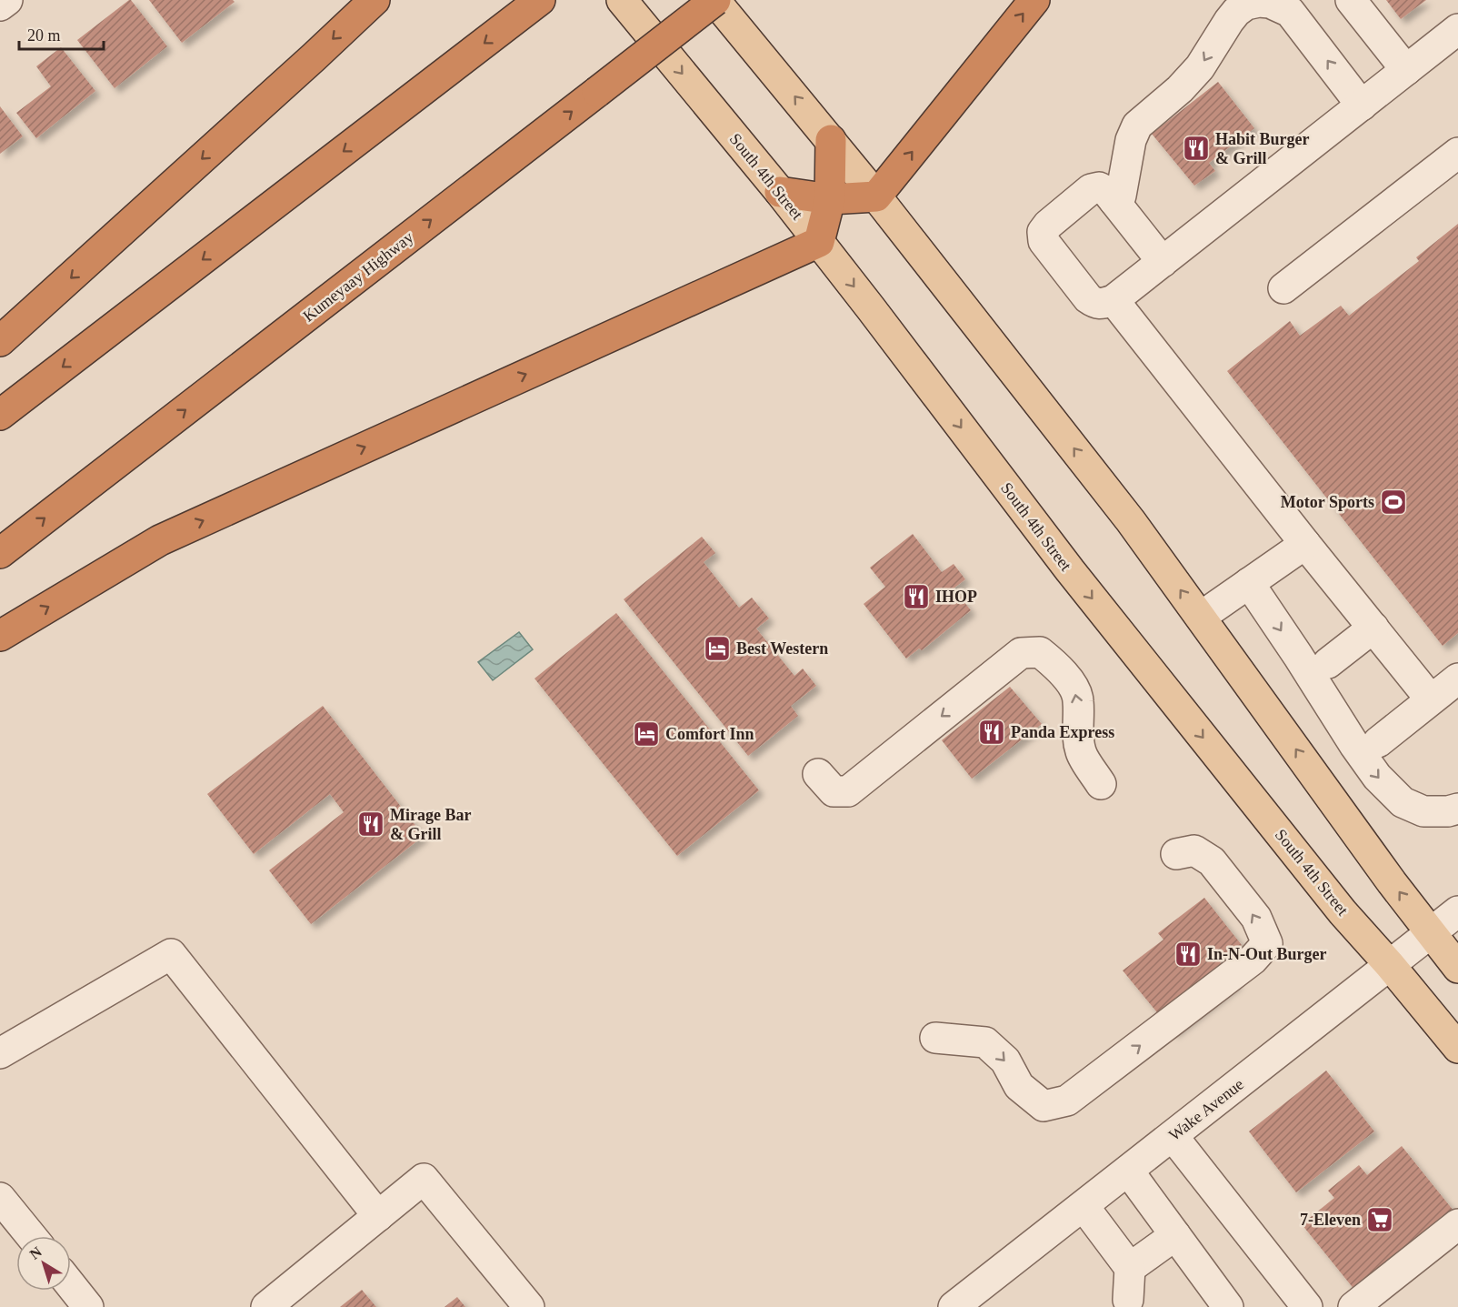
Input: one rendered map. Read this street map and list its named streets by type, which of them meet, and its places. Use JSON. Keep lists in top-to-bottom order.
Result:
{
  "streets": {
    "highway": ["Kumeyaay Highway"],
    "main road": ["South 4th Street"],
    "street": ["Wake Avenue"]
  },
  "crossings": [
    ["South 4th Street", "Wake Avenue"]
  ],
  "places": {
    "restaurant": [
      "Habit Burger & Grill",
      "IHOP",
      "Panda Express",
      "Mirage Bar & Grill",
      "In-N-Out Burger"
    ],
    "sports": ["Motor Sports"],
    "hotel": ["Best Western", "Comfort Inn"],
    "supermarket": ["7-Eleven"]
  },
  "scale_bar": "20 m",
  "north": "top left"
}
